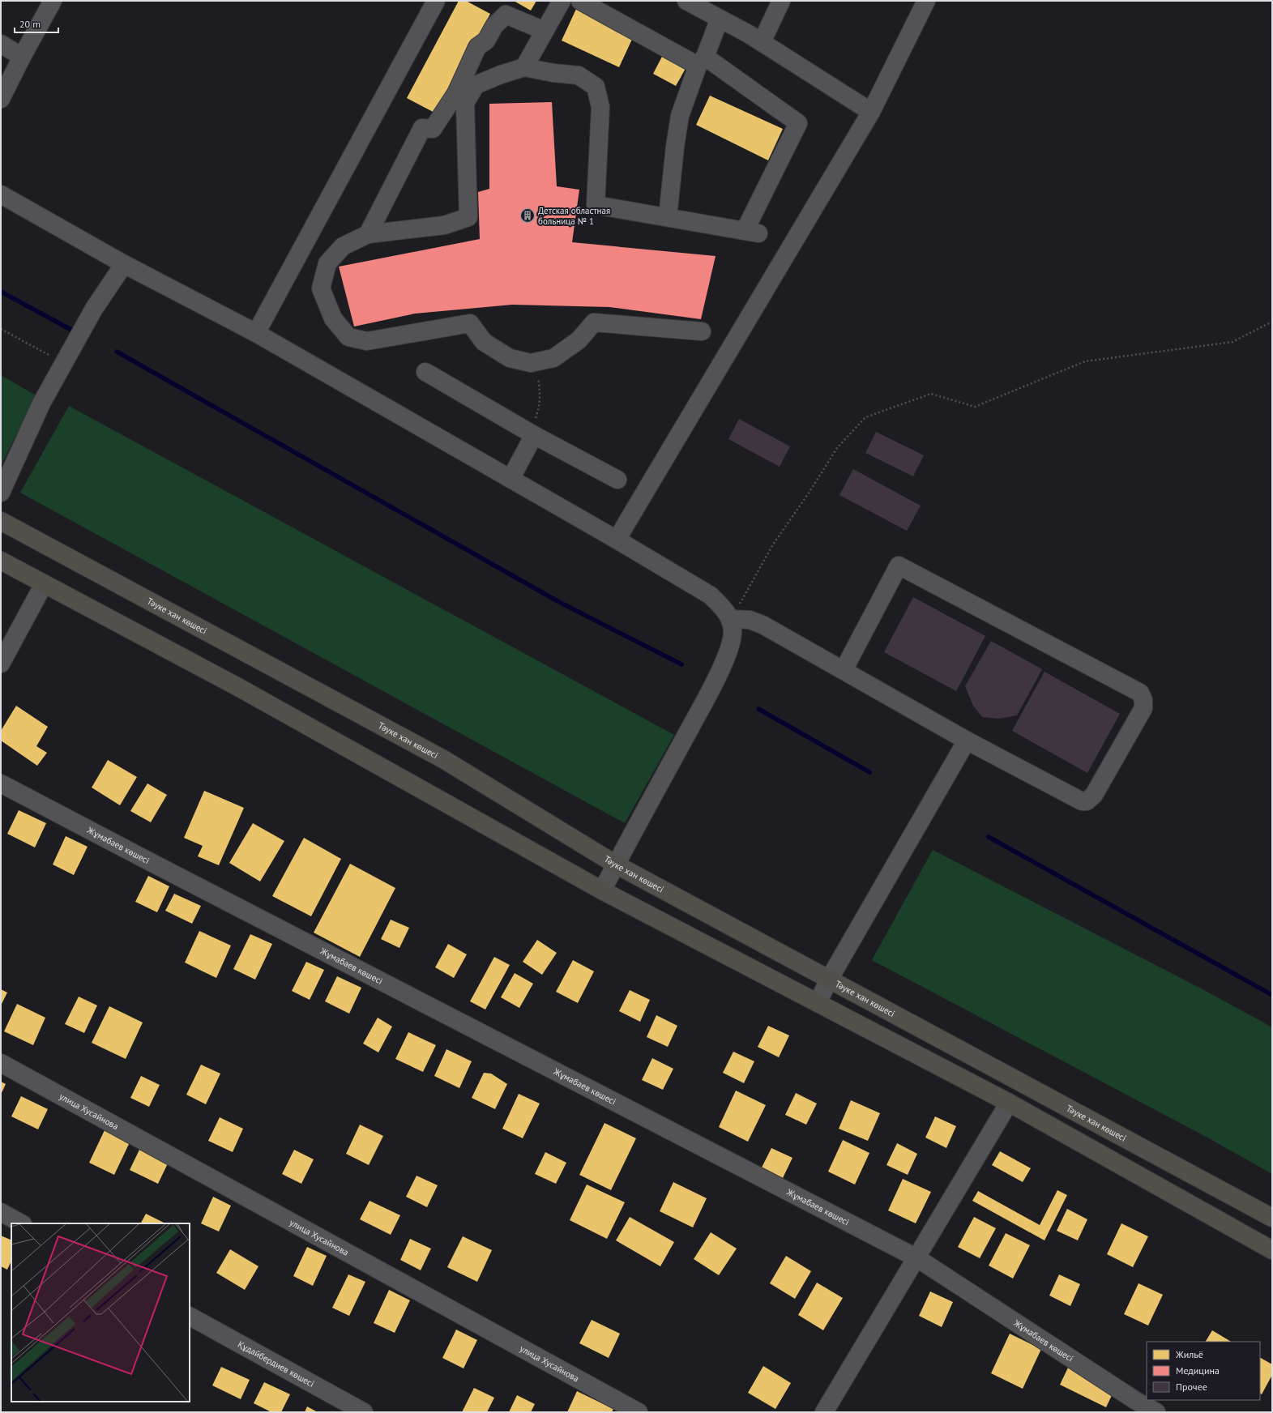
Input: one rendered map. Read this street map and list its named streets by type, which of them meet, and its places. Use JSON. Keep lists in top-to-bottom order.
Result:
{
  "streets": {
    "main road": ["Тәуке хан көшесі"],
    "street": ["Жұмабаев көшесі", "улица Хусайнова", "Құдайбердиев көшесі"]
  },
  "places": {
    "building": ["Детская областная больница № 1"]
  },
  "legend": ["Жильё", "Медицина", "Прочее"],
  "scale_bar": "20 m"
}
